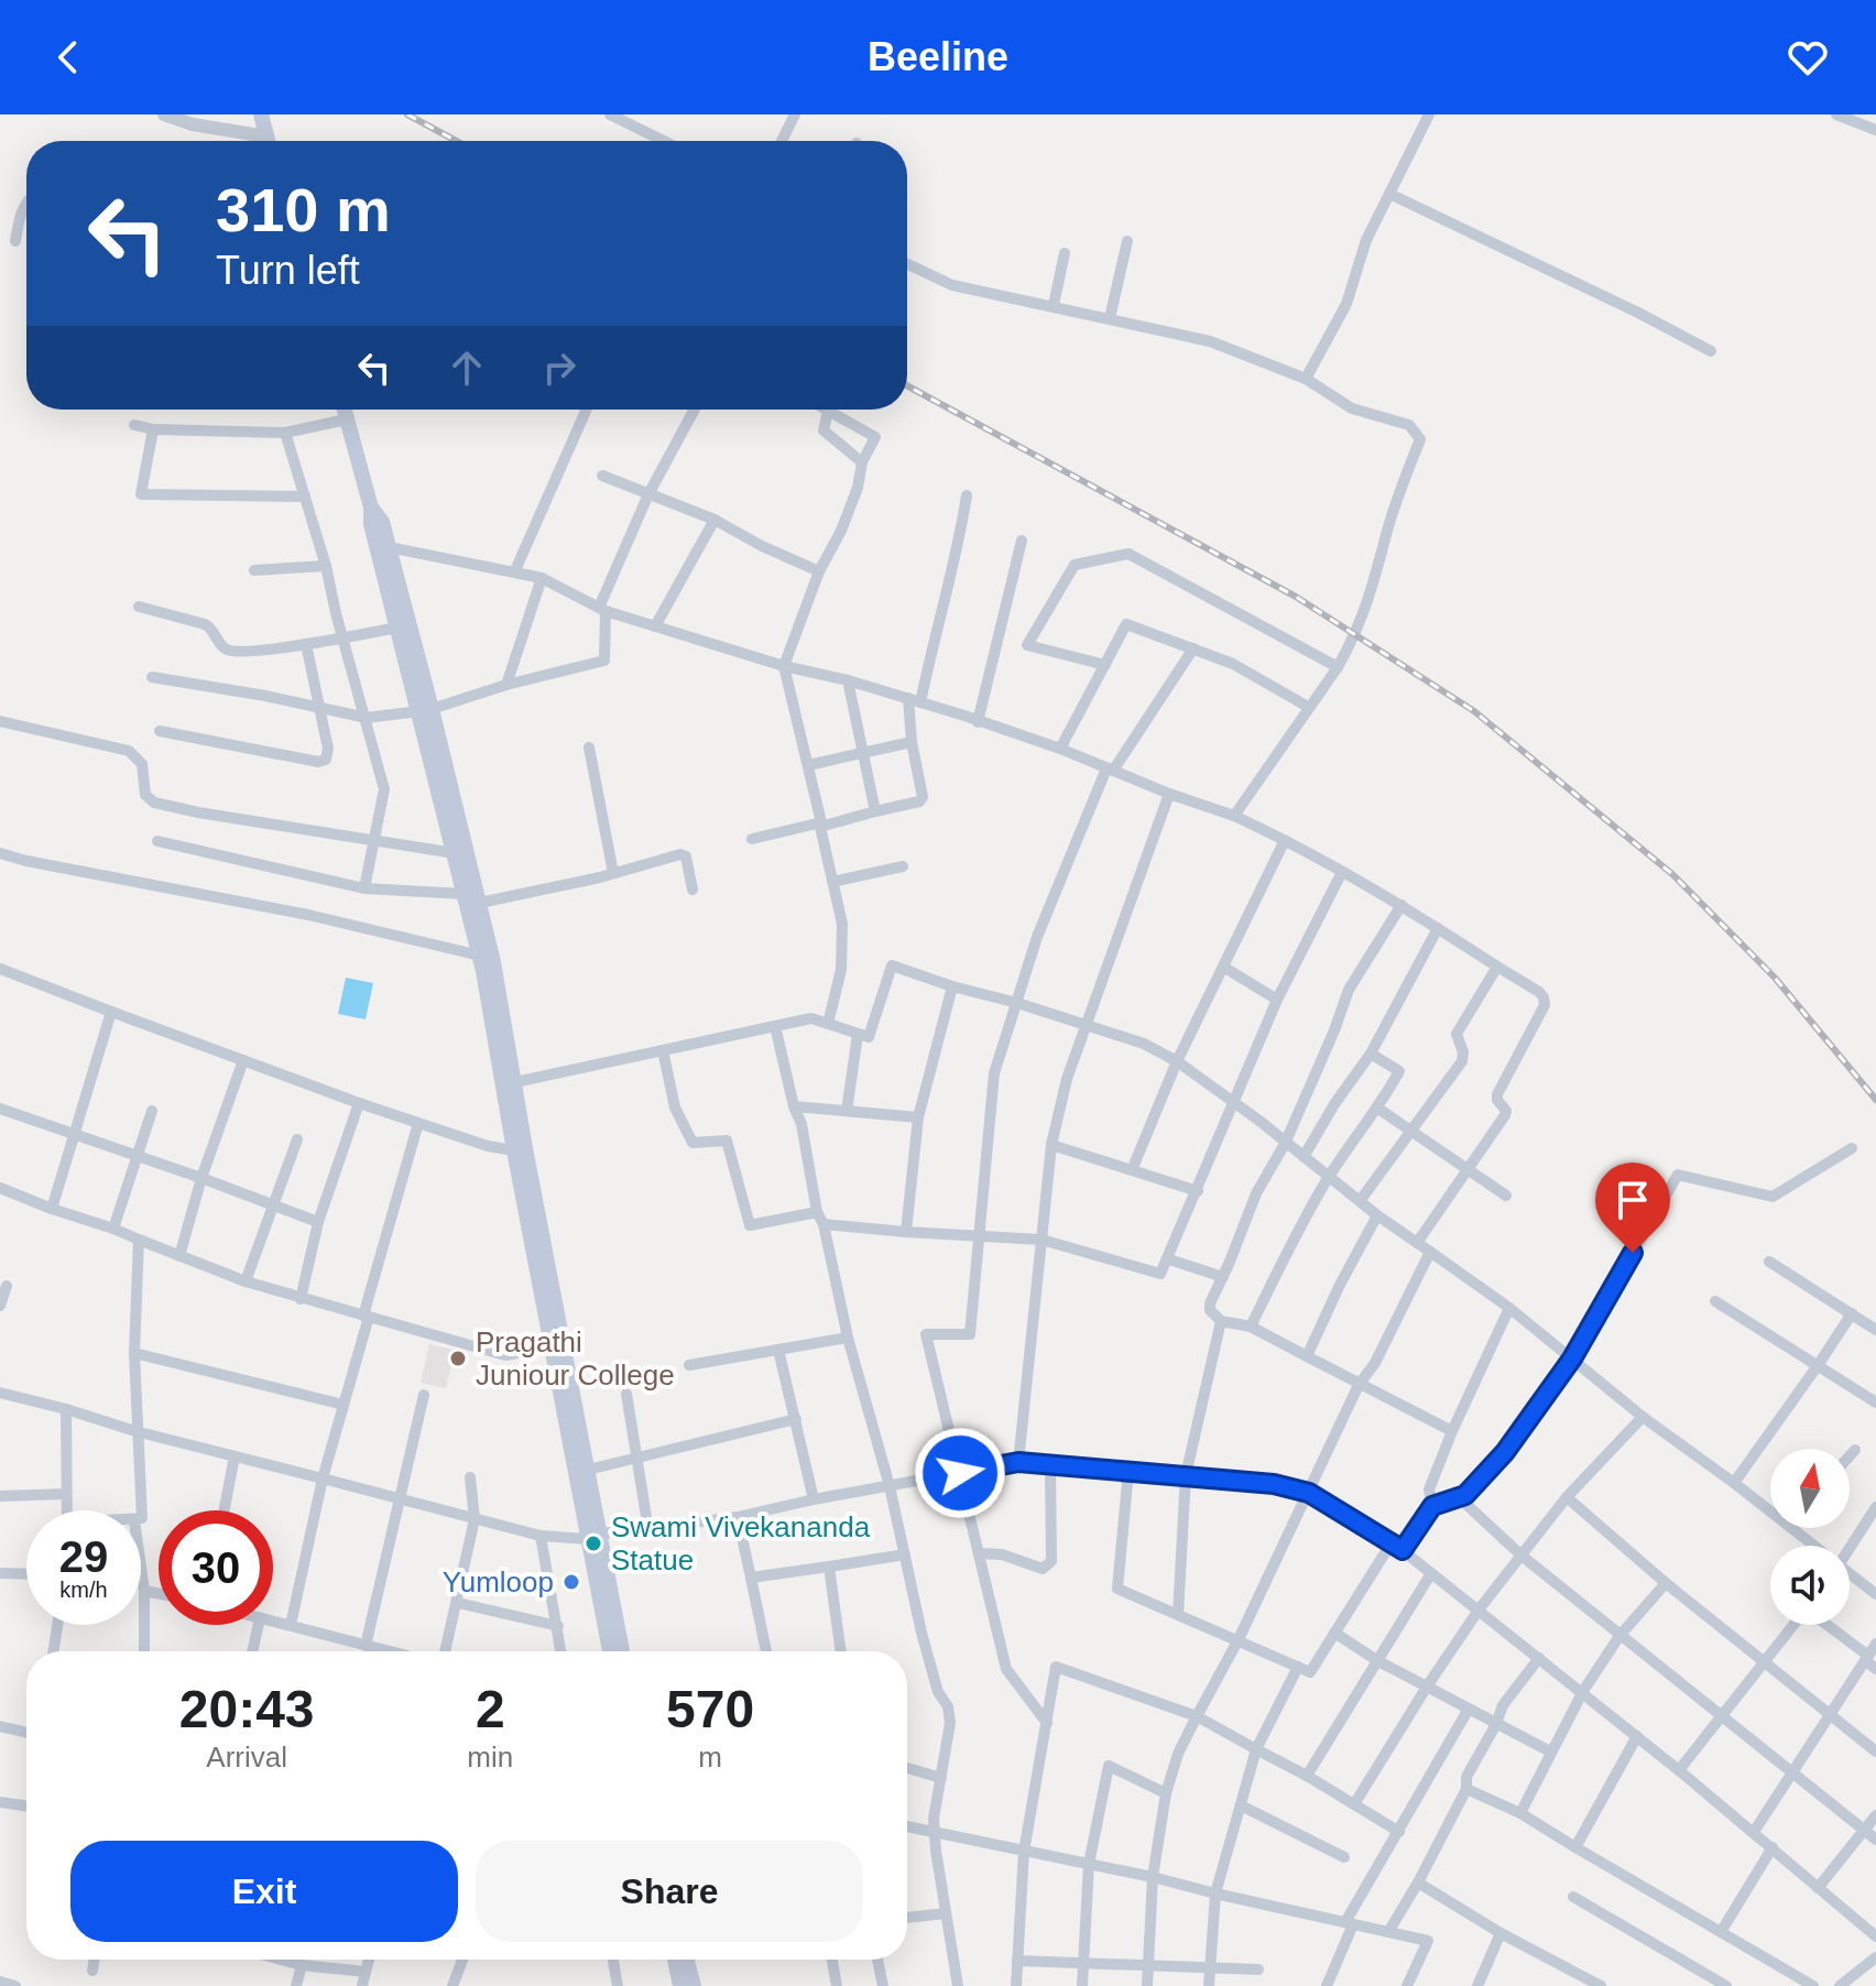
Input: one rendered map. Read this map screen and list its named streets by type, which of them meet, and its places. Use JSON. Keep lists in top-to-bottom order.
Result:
{
  "places": ["Pragathi Juniour College", "Swami Vivekananda Statue", "Yumloop"],
  "north": "top",
  "page": {
    "header": "Beeline",
    "turn": ["310 m", "Turn left"],
    "speed": "29 km/h",
    "limit": "30",
    "eta": [
      "20:43",
      "Arrival",
      "2",
      "min",
      "570",
      "m"
    ],
    "buttons": ["Exit", "Share"]
  }
}
